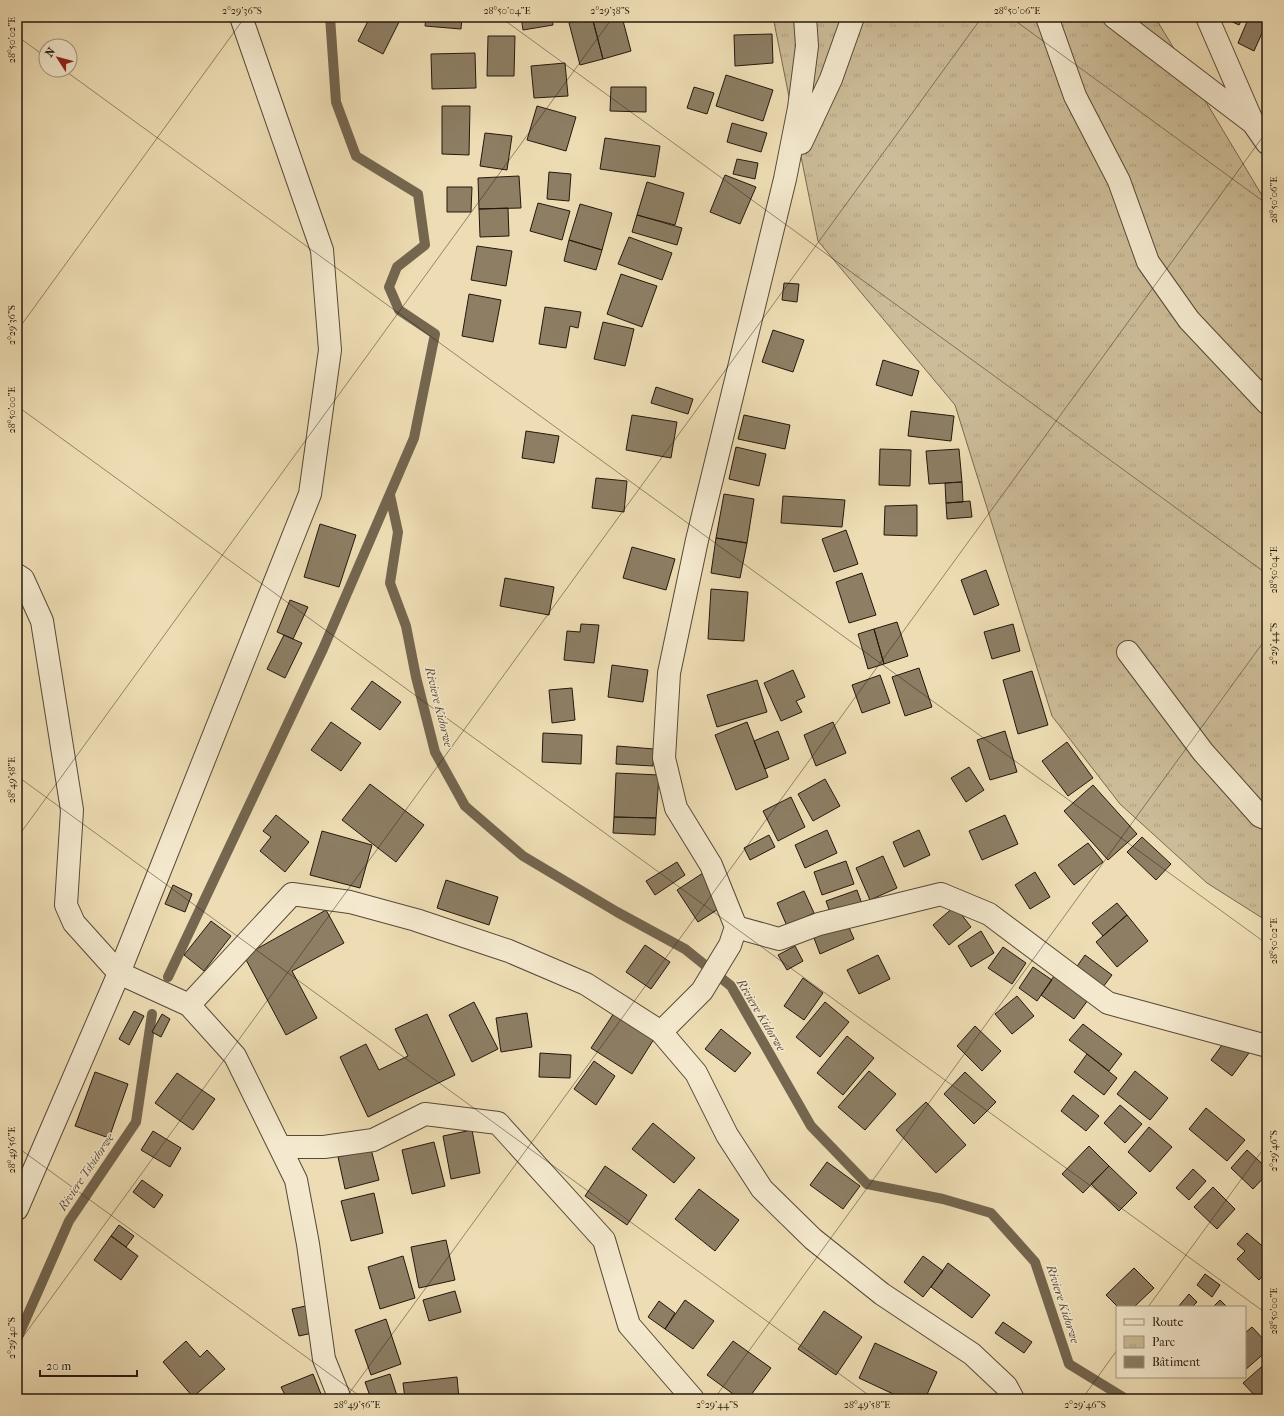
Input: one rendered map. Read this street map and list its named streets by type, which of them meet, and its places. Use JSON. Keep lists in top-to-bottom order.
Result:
{
  "water": ["Riviere Kidorwe", "Riviere Tshidorwe"],
  "legend": ["Route", "Parc", "Bâtiment"],
  "scale_bar": "20 m",
  "north": "top left",
  "coordinates": [
    "2°29'36\"S",
    "28°50'04\"E",
    "2°29'38\"S",
    "28°50'06\"E",
    "28°50'02\"E",
    "28°50'00\"E",
    "2°29'44\"S",
    "28°49'58\"E",
    "28°49'56\"E",
    "2°29'46\"S",
    "2°29'40\"S"
  ]
}
